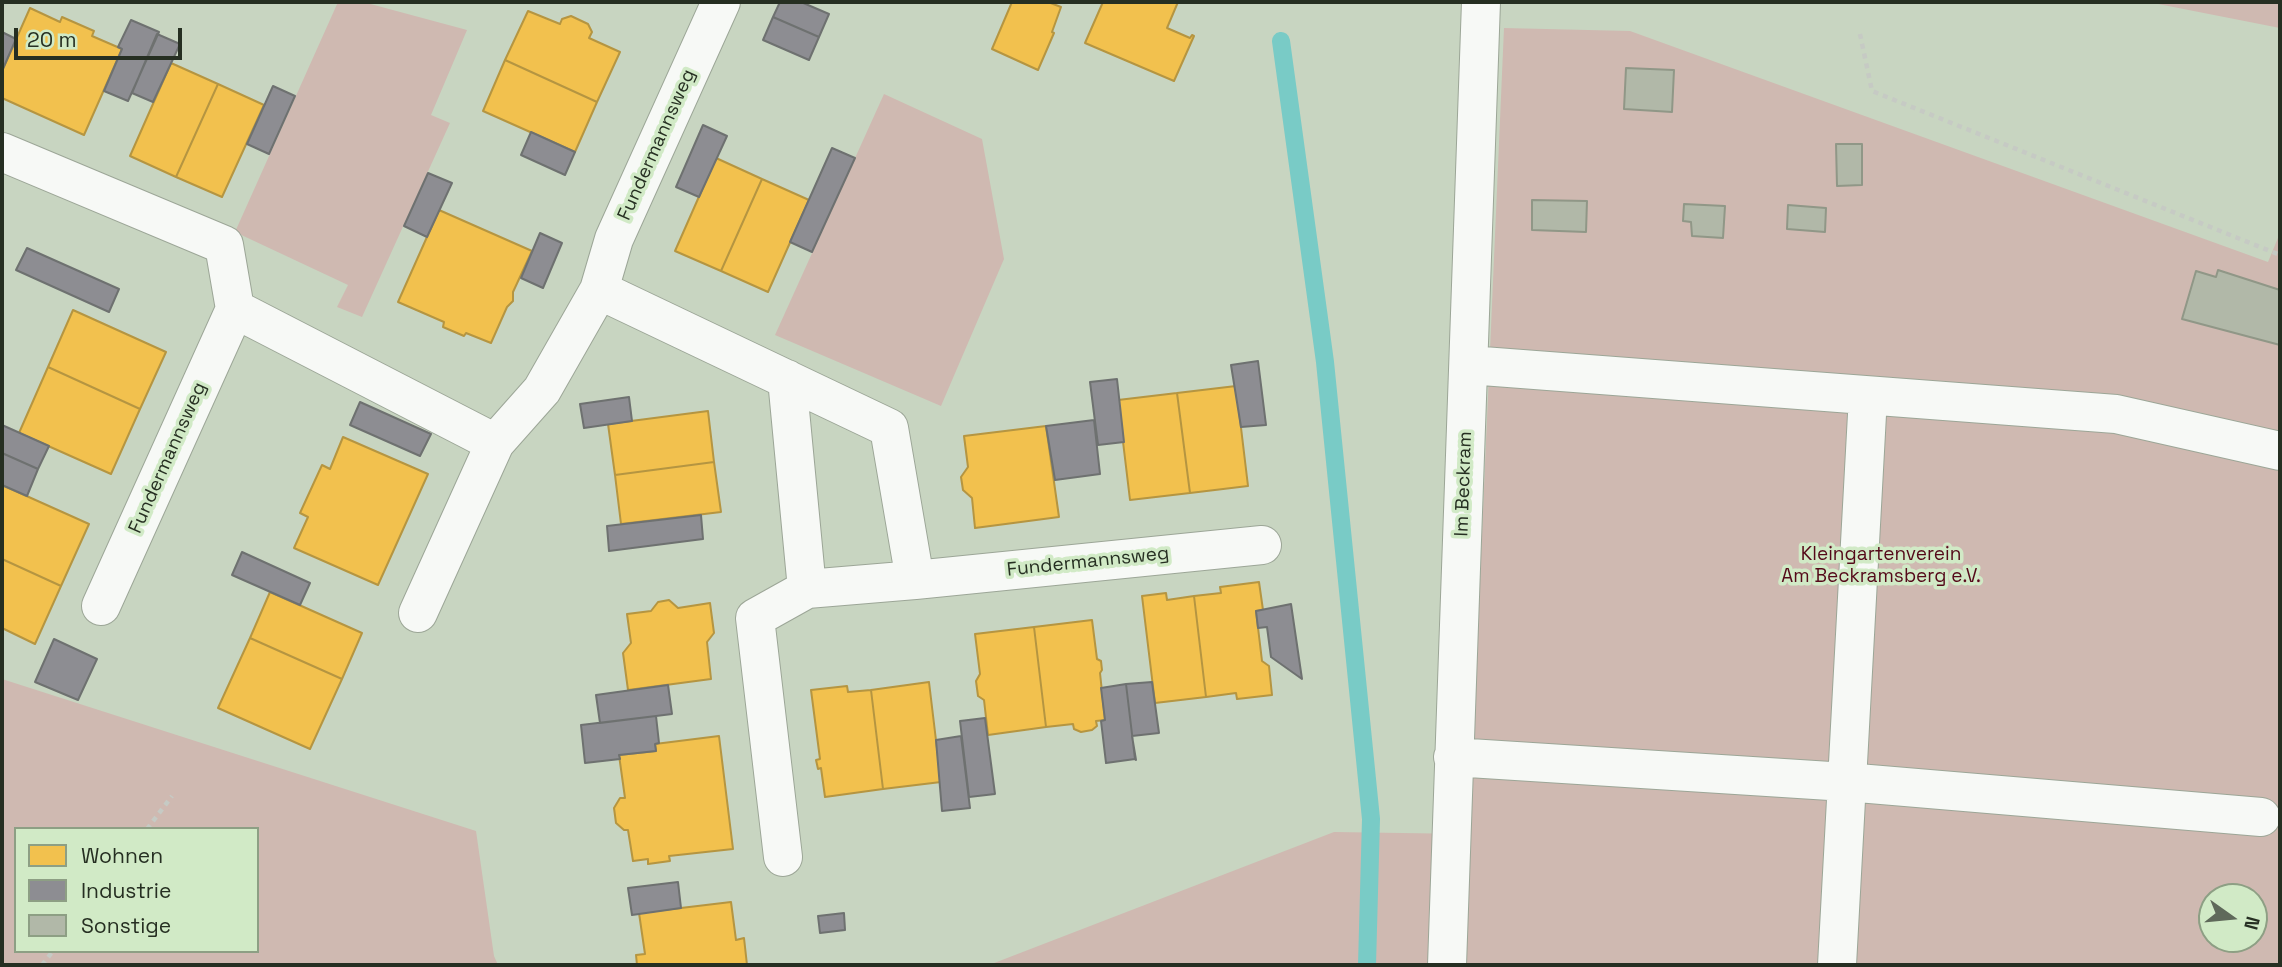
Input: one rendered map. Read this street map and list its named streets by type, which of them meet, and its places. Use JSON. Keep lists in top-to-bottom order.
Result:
{
  "streets": {
    "street": ["Fundermannsweg", "Im Beckram"]
  },
  "parks": ["Kleingartenverein Am Beckramsberg e.V."],
  "legend": ["Wohnen", "Industrie", "Sonstige"],
  "scale_bar": "20 m",
  "north": "right"
}
